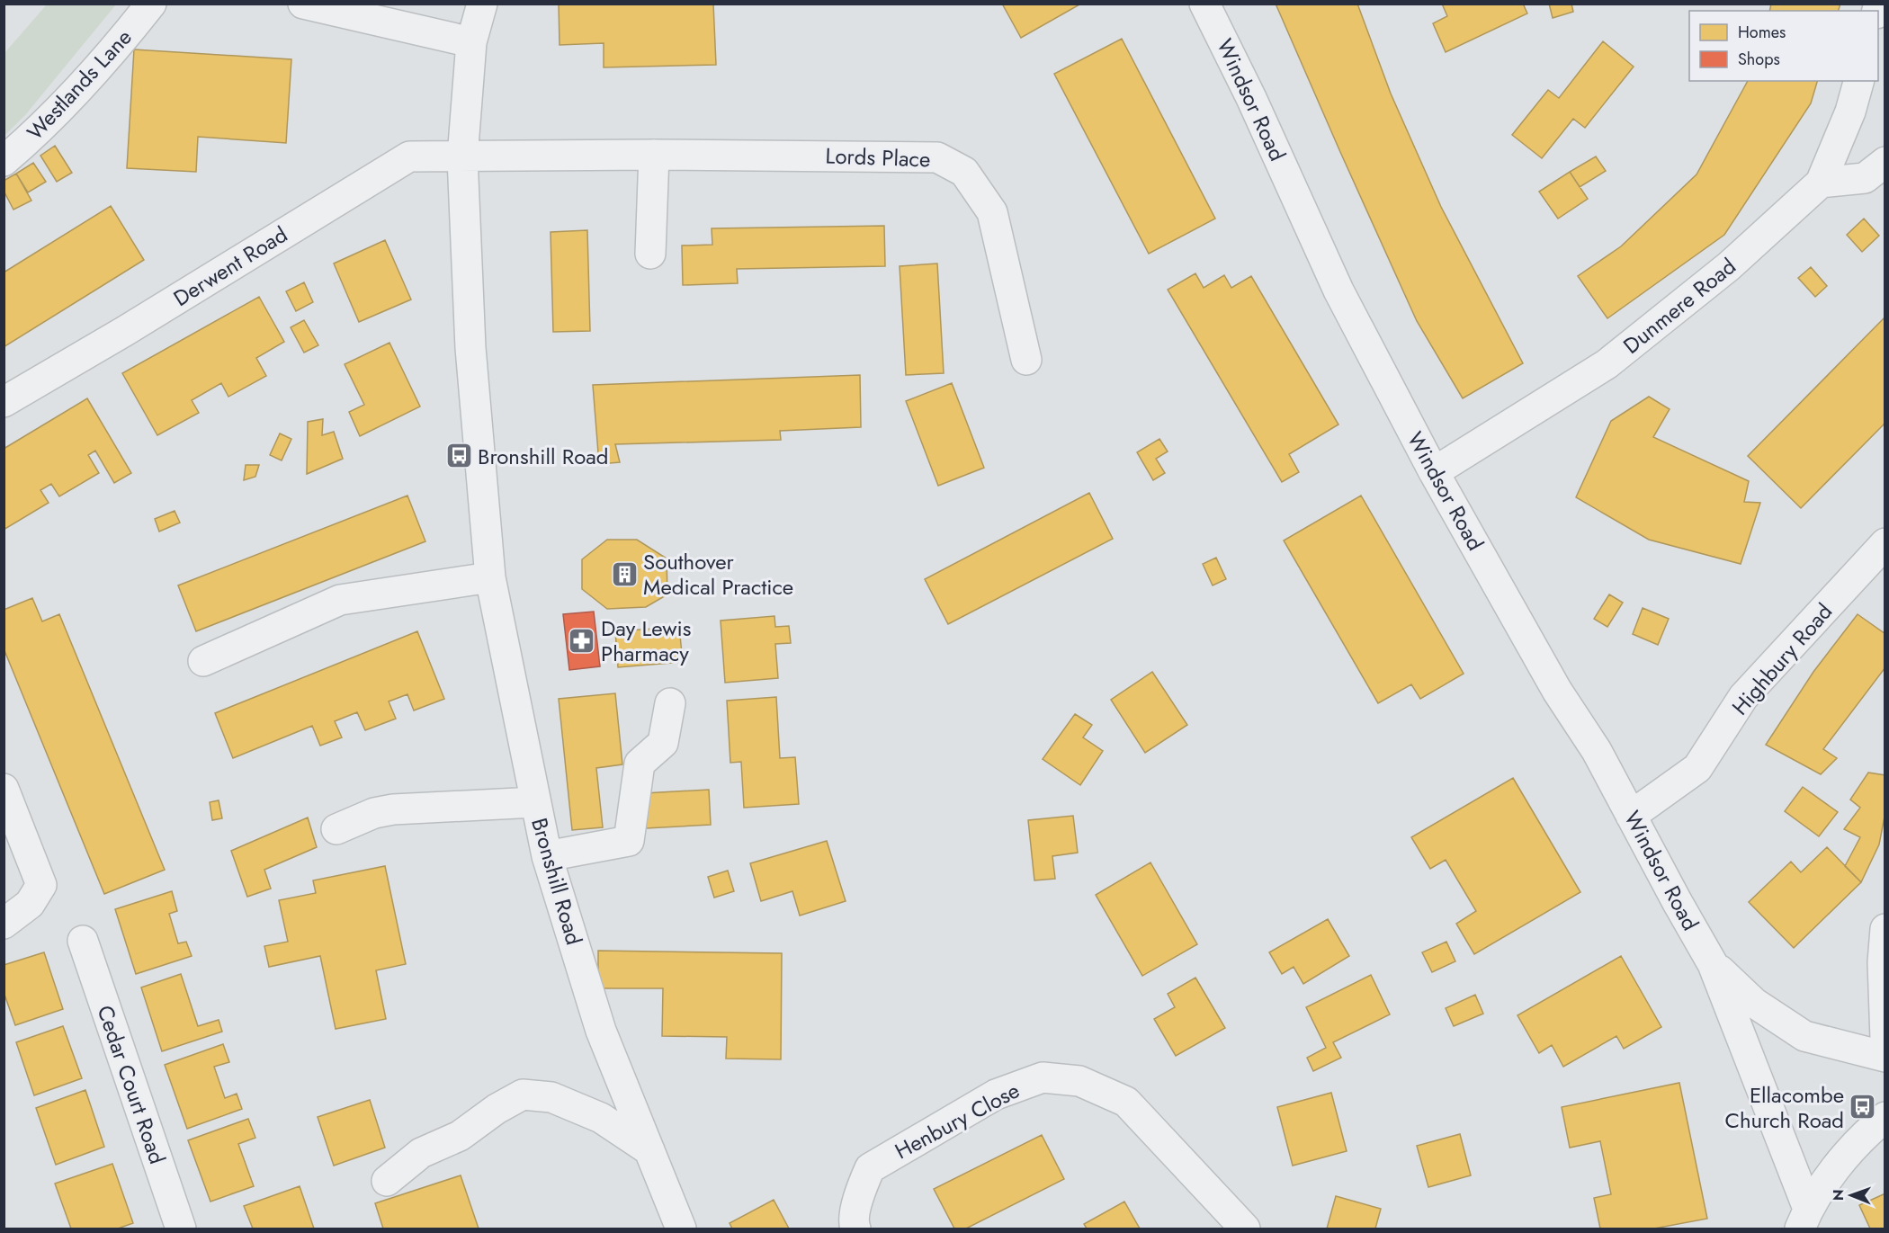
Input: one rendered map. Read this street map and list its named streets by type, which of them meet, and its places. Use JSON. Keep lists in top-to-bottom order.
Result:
{
  "streets": {
    "street": [
      "Westlands Lane",
      "Windsor Road",
      "Lords Place",
      "Derwent Road",
      "Dunmere Road",
      "Highbury Road",
      "Bronshill Road",
      "Cedar Court Road",
      "Henbury Close"
    ]
  },
  "crossings": [
    ["Windsor Road", "Dunmere Road"],
    ["Windsor Road", "Highbury Road"],
    ["Lords Place", "Derwent Road"],
    ["Lords Place", "Bronshill Road"],
    ["Derwent Road", "Bronshill Road"]
  ],
  "places": {
    "bus stop": ["Bronshill Road", "Ellacombe Church Road"],
    "building": ["Southover Medical Practice"],
    "pharmacy": ["Day Lewis Pharmacy"]
  },
  "legend": ["Homes", "Shops"],
  "north": "left"
}
